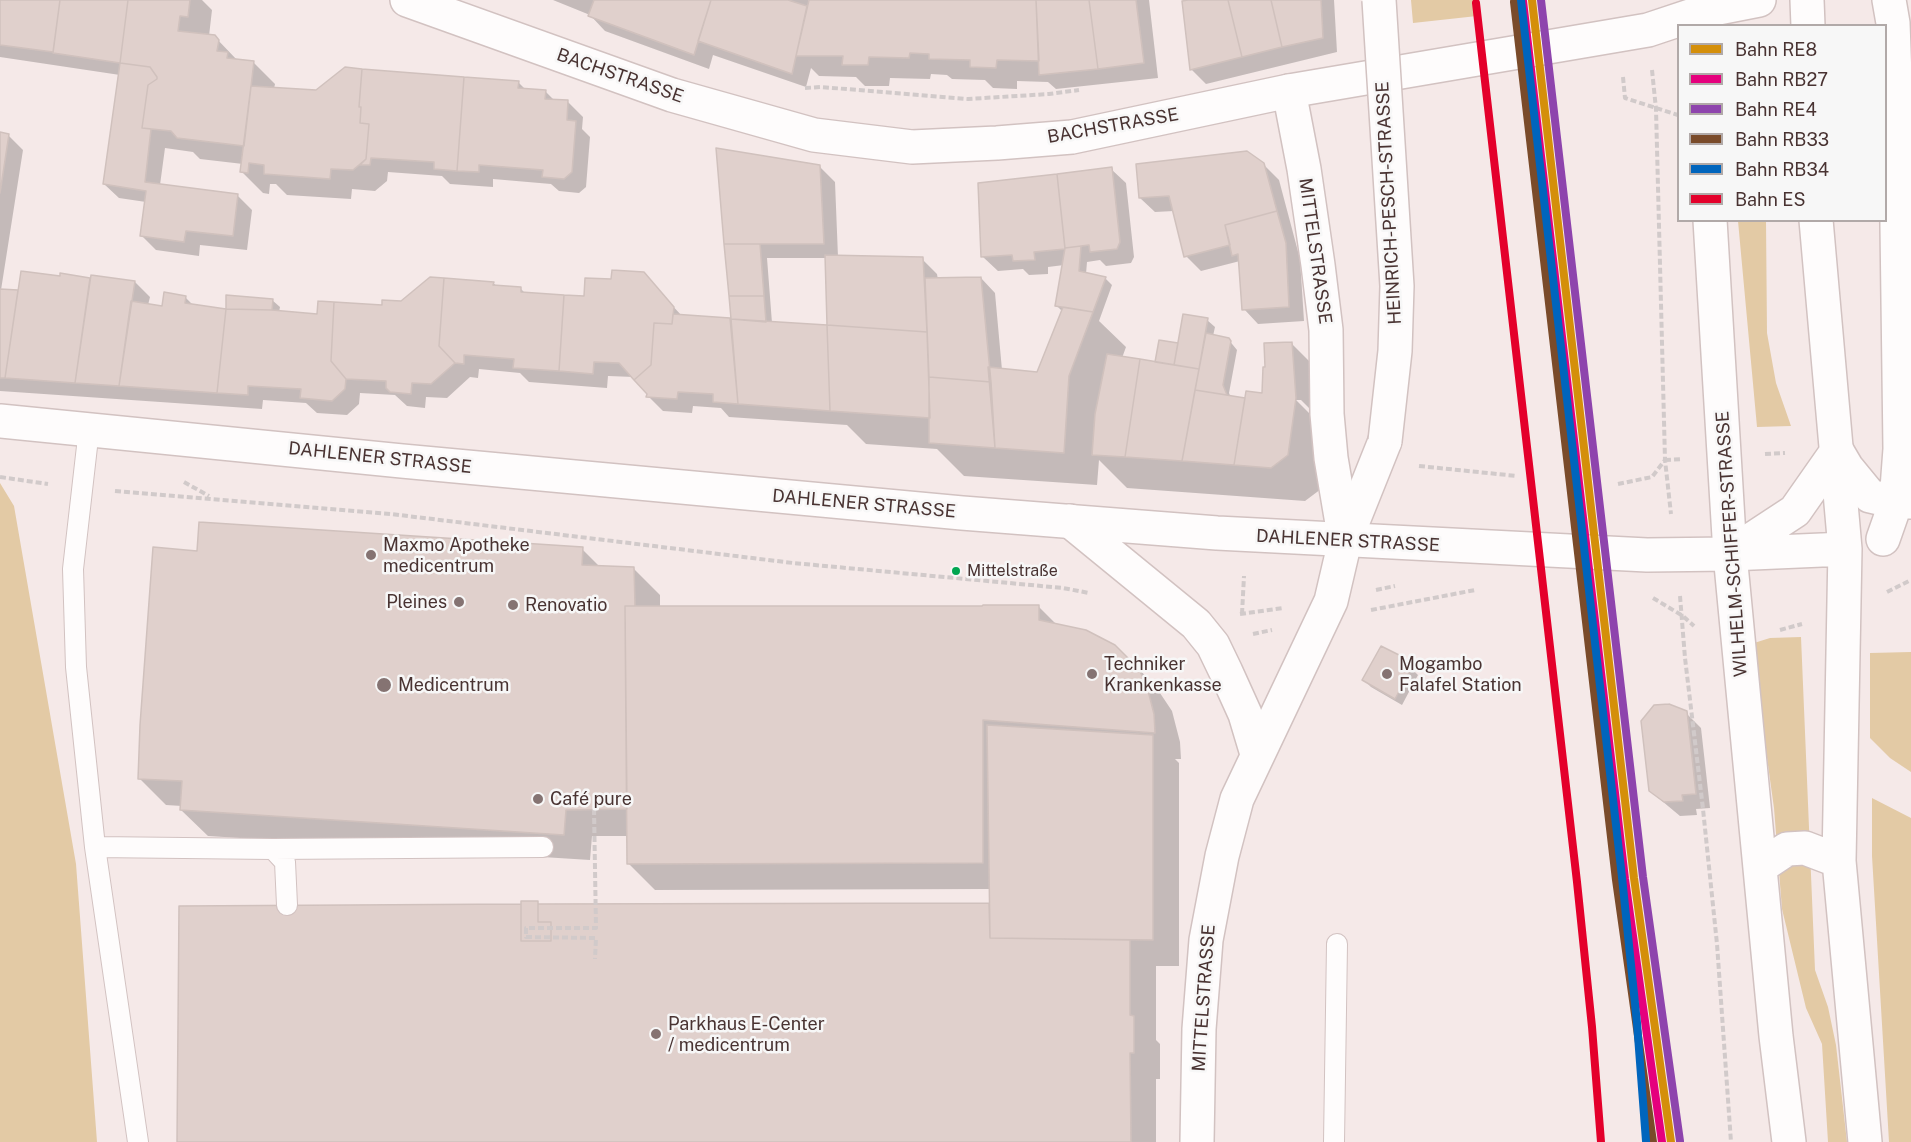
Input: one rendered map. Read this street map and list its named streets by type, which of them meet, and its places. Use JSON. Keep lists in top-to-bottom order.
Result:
{
  "streets": {
    "main road": [
      "BACHSTRASSE",
      "HEINRICH-PESCH-STRASSE",
      "MITTELSTRASSE",
      "DAHLENER STRASSE",
      "WILHELM-SCHIFFER-STRASSE"
    ]
  },
  "crossings": [
    ["BACHSTRASSE", "MITTELSTRASSE"],
    ["HEINRICH-PESCH-STRASSE", "MITTELSTRASSE"],
    ["HEINRICH-PESCH-STRASSE", "DAHLENER STRASSE"],
    ["MITTELSTRASSE", "DAHLENER STRASSE"],
    ["DAHLENER STRASSE", "WILHELM-SCHIFFER-STRASSE"]
  ],
  "places": [
    "Maxmo Apotheke medicentrum",
    "Mittelstraße",
    "Pleines",
    "Renovatio",
    "Techniker Krankenkasse",
    "Mogambo Falafel Station",
    "Medicentrum",
    "Café pure",
    "Parkhaus E-Center / medicentrum"
  ],
  "lines": [
    "rail line RE8",
    "rail line RE4",
    "rail line RB34",
    "rail line RB27",
    "rail line RB33",
    "rail line ES"
  ],
  "legend": [
    "Bahn RE8",
    "Bahn RB27",
    "Bahn RE4",
    "Bahn RB33",
    "Bahn RB34",
    "Bahn ES"
  ]
}
